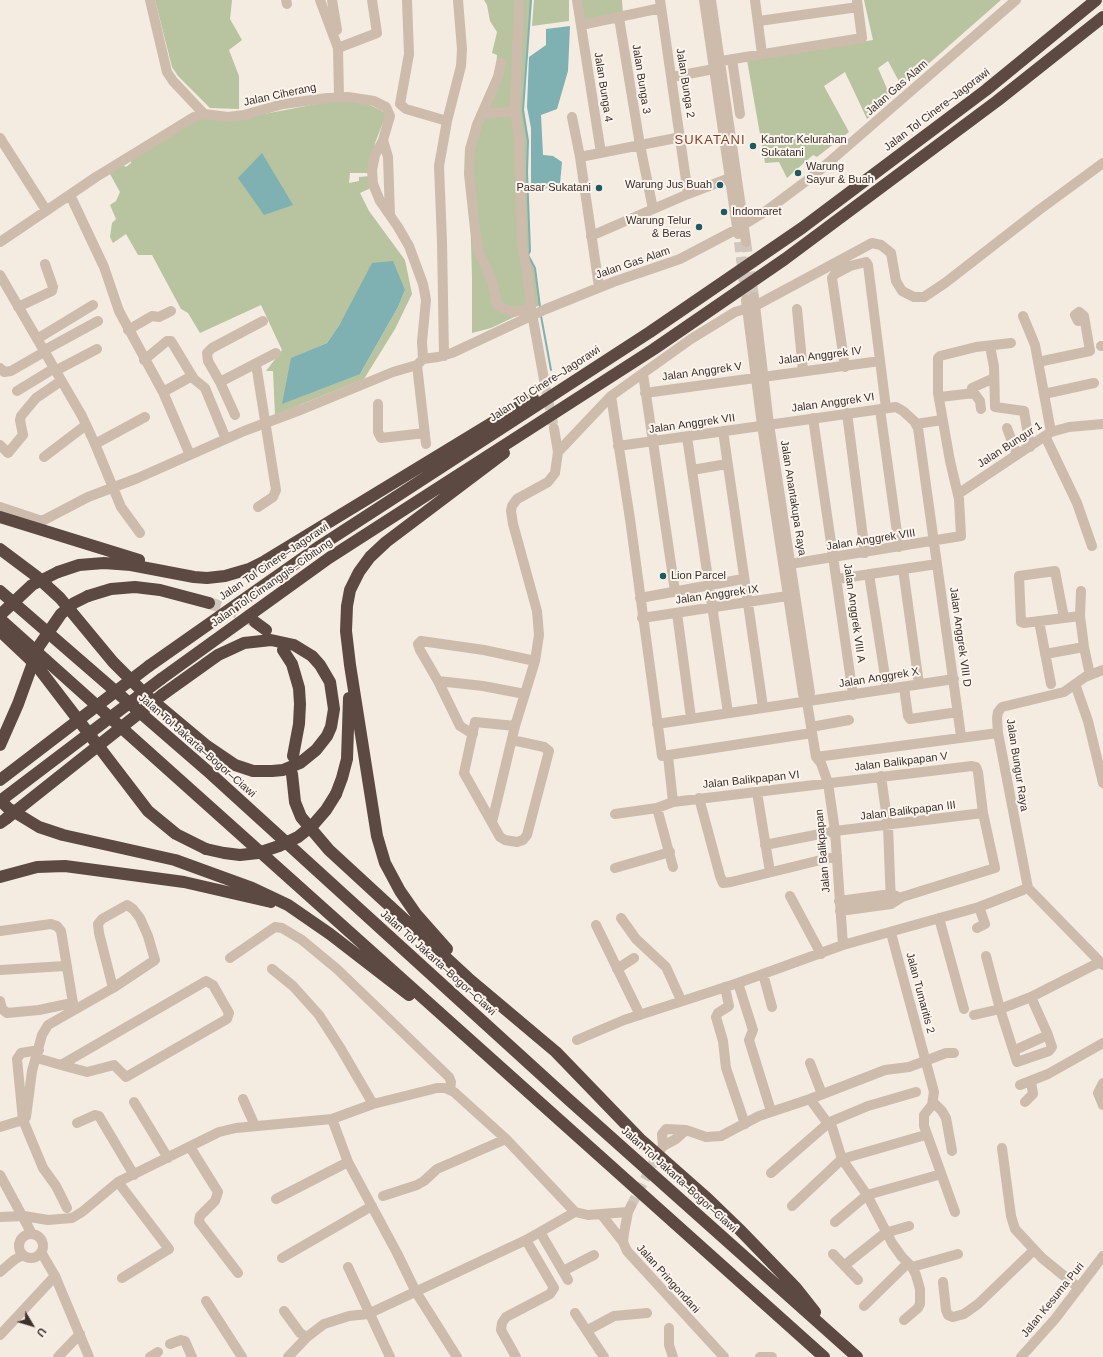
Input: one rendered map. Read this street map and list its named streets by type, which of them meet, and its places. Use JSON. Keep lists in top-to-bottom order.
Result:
{
  "streets": {
    "highway": ["Jalan Tol Cinere–Jagorawi", "Jalan Tol Cimanggis–Cibitung", "Jalan Tol Jakarta–Bogor–Ciawi"],
    "street": [
      "Jalan Bunga 3",
      "Jalan Bunga 2",
      "Jalan Bunga 4",
      "Jalan Gas Alam",
      "Jalan Ciherang",
      "Jalan Anggrek IV",
      "Jalan Anggrek V",
      "Jalan Anggrek VI",
      "Jalan Anggrek VII",
      "Jalan Bungur 1",
      "Jalan Anantakupa Raya",
      "Jalan Anggrek VIII",
      "Jalan Anggrek IX",
      "Jalan Anggrek VIII A",
      "Jalan Anggrek VIII D",
      "Jalan Anggrek X",
      "Jalan Balikpapan V",
      "Jalan Bungur Raya",
      "Jalan Balikpapan VI",
      "Jalan Balikpapan III",
      "Jalan Balikpapan",
      "Jalan Tumaritis 2",
      "Jalan Pringondani",
      "Jalan Kesuma Puri"
    ]
  },
  "crossings": [
    ["Jalan Anggrek IV", "Jalan Anggrek V"],
    ["Jalan Anggrek IV", "Jalan Anantakupa Raya"],
    ["Jalan Anggrek V", "Jalan Anantakupa Raya"],
    ["Jalan Anggrek VI", "Jalan Anggrek VII"],
    ["Jalan Anggrek VI", "Jalan Anantakupa Raya"],
    ["Jalan Anggrek VI", "Jalan Anggrek VIII A"],
    ["Jalan Anggrek VI", "Jalan Anggrek VIII D"],
    ["Jalan Anggrek VII", "Jalan Anantakupa Raya"],
    ["Jalan Bungur 1", "Jalan Anggrek VIII"],
    ["Jalan Anantakupa Raya", "Jalan Anggrek VIII"],
    ["Jalan Anantakupa Raya", "Jalan Anggrek IX"],
    ["Jalan Anantakupa Raya", "Jalan Anggrek X"],
    ["Jalan Anantakupa Raya", "Jalan Balikpapan"],
    ["Jalan Anggrek VIII", "Jalan Anggrek VIII A"],
    ["Jalan Anggrek VIII", "Jalan Anggrek VIII D"],
    ["Jalan Anggrek VIII A", "Jalan Anggrek X"],
    ["Jalan Anggrek VIII D", "Jalan Anggrek X"],
    ["Jalan Balikpapan V", "Jalan Balikpapan VI"],
    ["Jalan Balikpapan V", "Jalan Balikpapan III"],
    ["Jalan Balikpapan V", "Jalan Balikpapan"],
    ["Jalan Balikpapan VI", "Jalan Balikpapan"],
    ["Jalan Balikpapan III", "Jalan Balikpapan"]
  ],
  "districts": ["SUKATANI"],
  "places": [
    "Kantor Kelurahan Sukatani",
    "Warung Sayur & Buah",
    "Warung Jus Buah",
    "Pasar Sukatani",
    "Indomaret",
    "Warung Telur & Beras",
    "Lion Parcel"
  ],
  "north": "bottom right"
}
